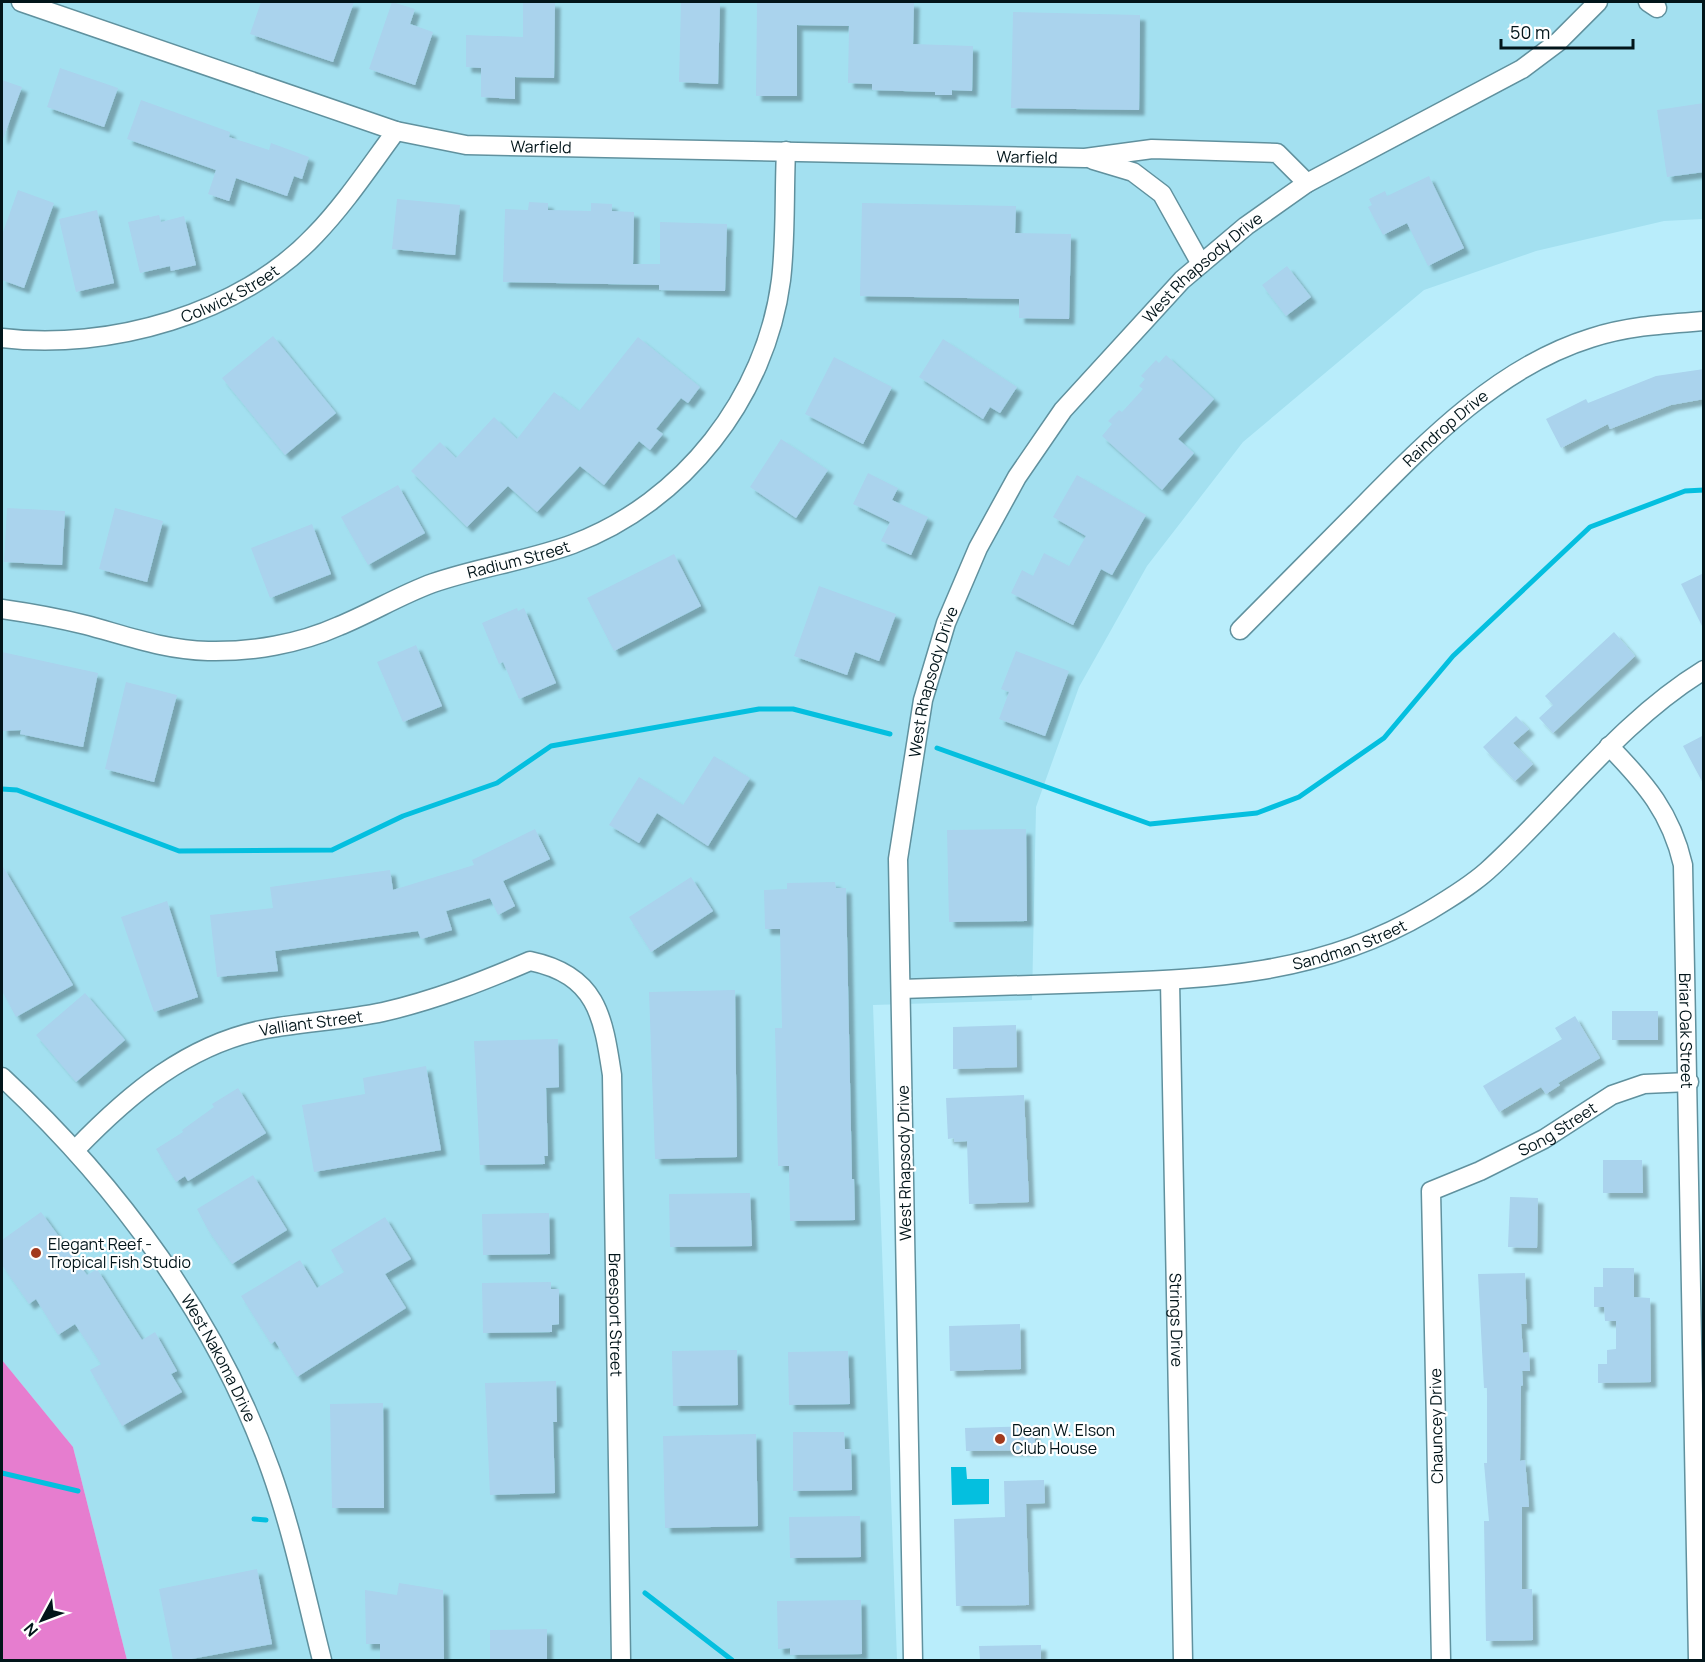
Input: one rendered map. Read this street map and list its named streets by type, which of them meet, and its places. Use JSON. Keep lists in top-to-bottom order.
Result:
{
  "streets": {
    "street": [
      "Warfield",
      "West Rhapsody Drive",
      "Colwick Street",
      "Raindrop Drive",
      "Radium Street",
      "Sandman Street",
      "Valliant Street",
      "Briar Oak Street",
      "Song Street",
      "Breesport Street",
      "Strings Drive",
      "West Nakoma Drive",
      "Chauncey Drive"
    ]
  },
  "crossings": [
    ["Warfield", "West Rhapsody Drive"],
    ["Warfield", "Colwick Street"],
    ["Warfield", "Radium Street"],
    ["West Rhapsody Drive", "Sandman Street"],
    ["Sandman Street", "Briar Oak Street"],
    ["Sandman Street", "Strings Drive"],
    ["Valliant Street", "Breesport Street"],
    ["Valliant Street", "West Nakoma Drive"],
    ["Briar Oak Street", "Song Street"],
    ["Song Street", "Chauncey Drive"]
  ],
  "places": ["Elegant Reef - Tropical Fish Studio", "Dean W. Elson Club House"],
  "scale_bar": "50 m",
  "north": "bottom left"
}
